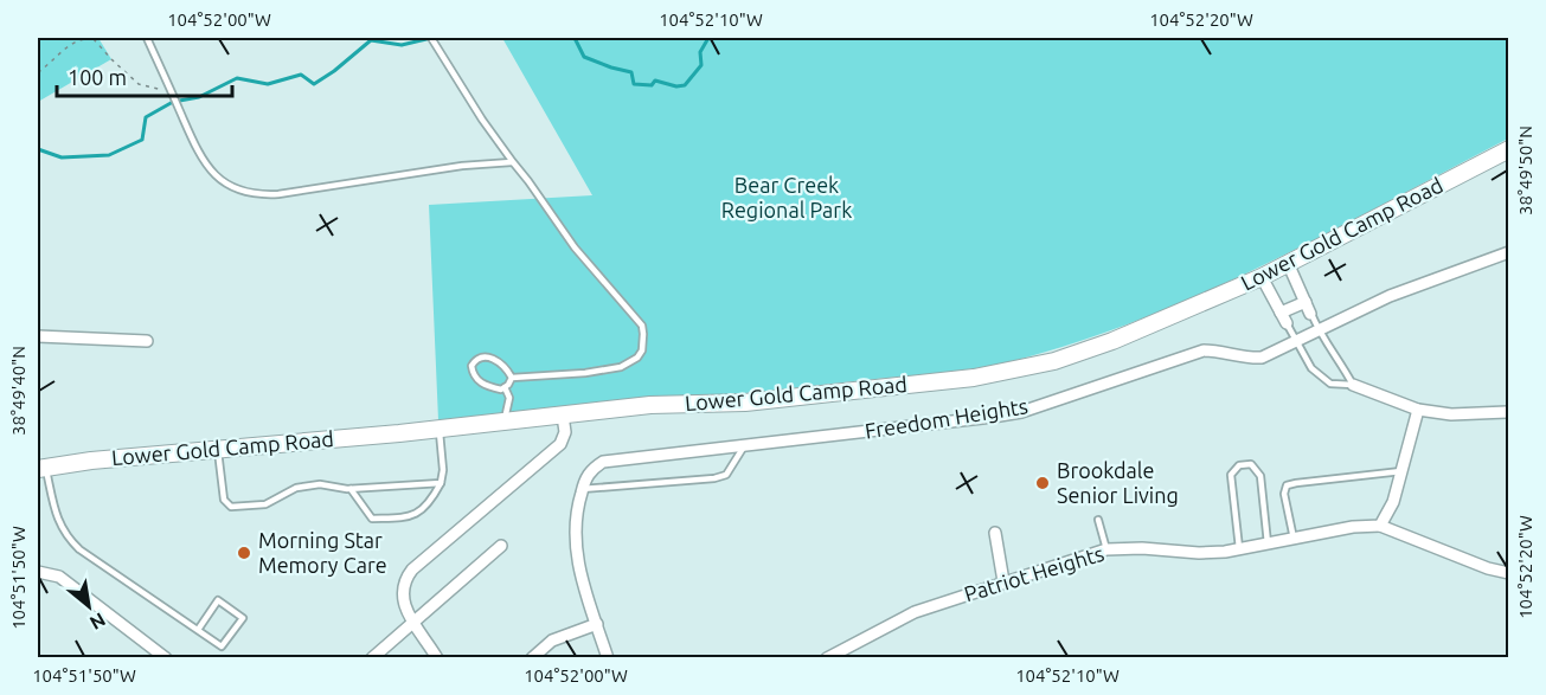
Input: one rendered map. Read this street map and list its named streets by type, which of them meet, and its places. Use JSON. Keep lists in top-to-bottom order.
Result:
{
  "streets": {
    "street": ["Lower Gold Camp Road", "Freedom Heights", "Patriot Heights"]
  },
  "parks": ["Bear Creek Regional Park"],
  "places": ["Brookdale Senior Living", "Morning Star Memory Care"],
  "scale_bar": "100 m",
  "north": "bottom right",
  "coordinates": [
    "104°52'00\"W",
    "104°52'10\"W",
    "104°52'20\"W",
    "38°49'50\"N",
    "38°49'40\"N",
    "104°51'50\"W"
  ]
}
